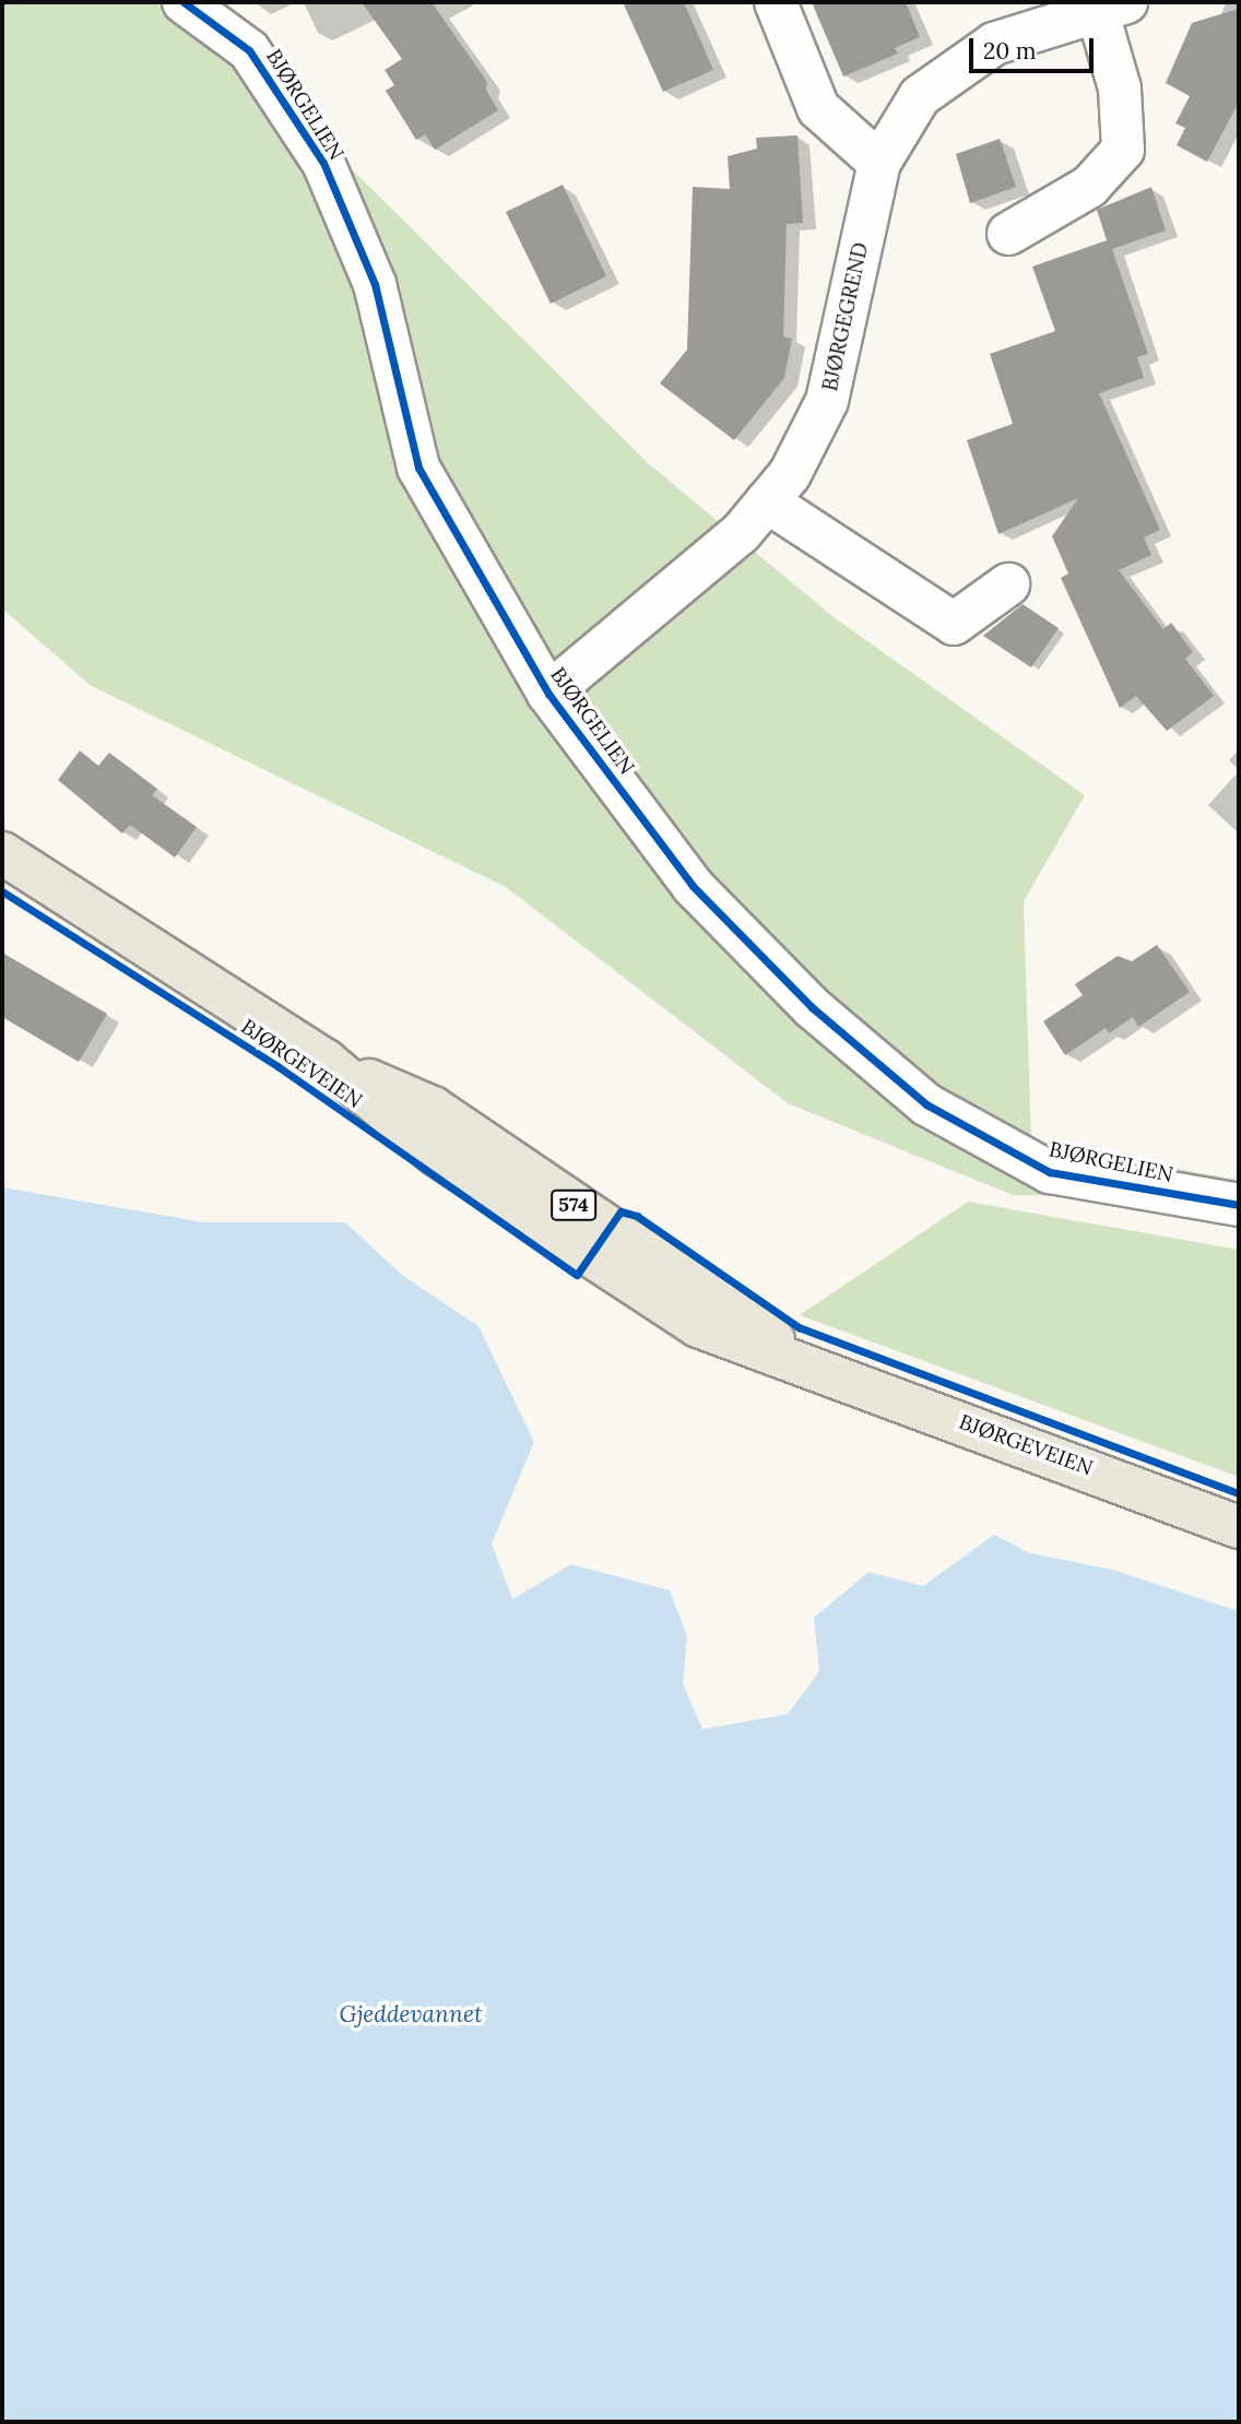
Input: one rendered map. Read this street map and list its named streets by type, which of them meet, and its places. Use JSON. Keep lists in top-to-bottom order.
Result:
{
  "streets": {
    "main road": ["BJØRGEVEIEN", "574"],
    "street": ["BJØRGELIEN", "BJØRGEGREND"]
  },
  "crossings": [
    ["BJØRGELIEN", "BJØRGEGREND"]
  ],
  "water": ["Gjeddevannet"],
  "scale_bar": "20 m"
}
